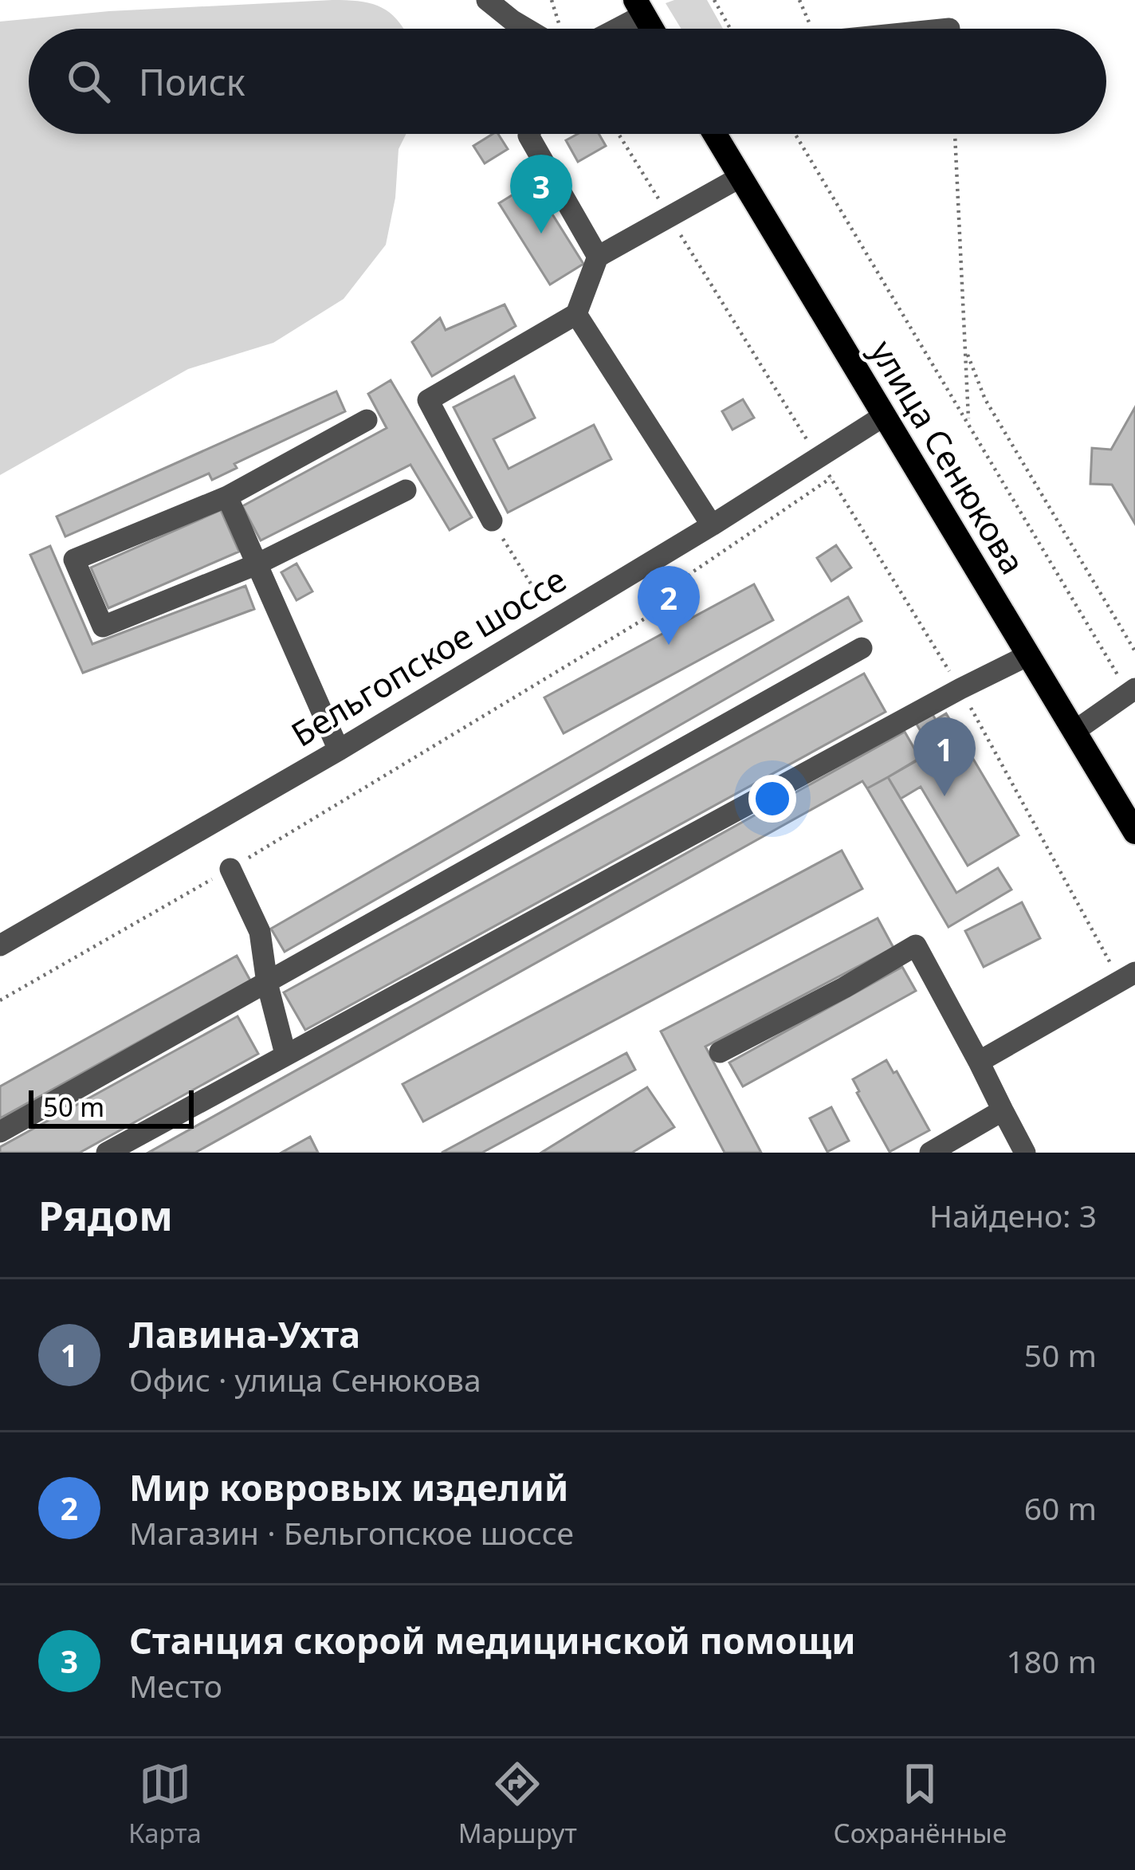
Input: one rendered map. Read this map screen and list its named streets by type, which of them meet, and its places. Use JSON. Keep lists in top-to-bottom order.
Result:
{
  "streets": {
    "main road": ["улица Сенюкова"],
    "street": ["Бельгопское шоссе"]
  },
  "crossings": [
    ["улица Сенюкова", "Бельгопское шоссе"]
  ],
  "scale_bar": "50 m",
  "page": {
    "search": "Поиск",
    "pins": ["3", "2", "1"],
    "scale": "50 m",
    "heading": ["Рядом", "Найдено: 3"],
    "list": [
      {
        "mark": "1",
        "name": "Лавина-Ухта",
        "note": "Офис · улица Сенюкова",
        "value": "50 m"
      },
      {
        "mark": "2",
        "name": "Мир ковровых изделий",
        "note": "Магазин · Бельгопское шоссе",
        "value": "60 m"
      },
      {
        "mark": "3",
        "name": "Станция скорой медицинской помощи",
        "note": "Место",
        "value": "180 m"
      }
    ],
    "nav": ["Карта", "Маршрут", "Сохранённые"]
  }
}
